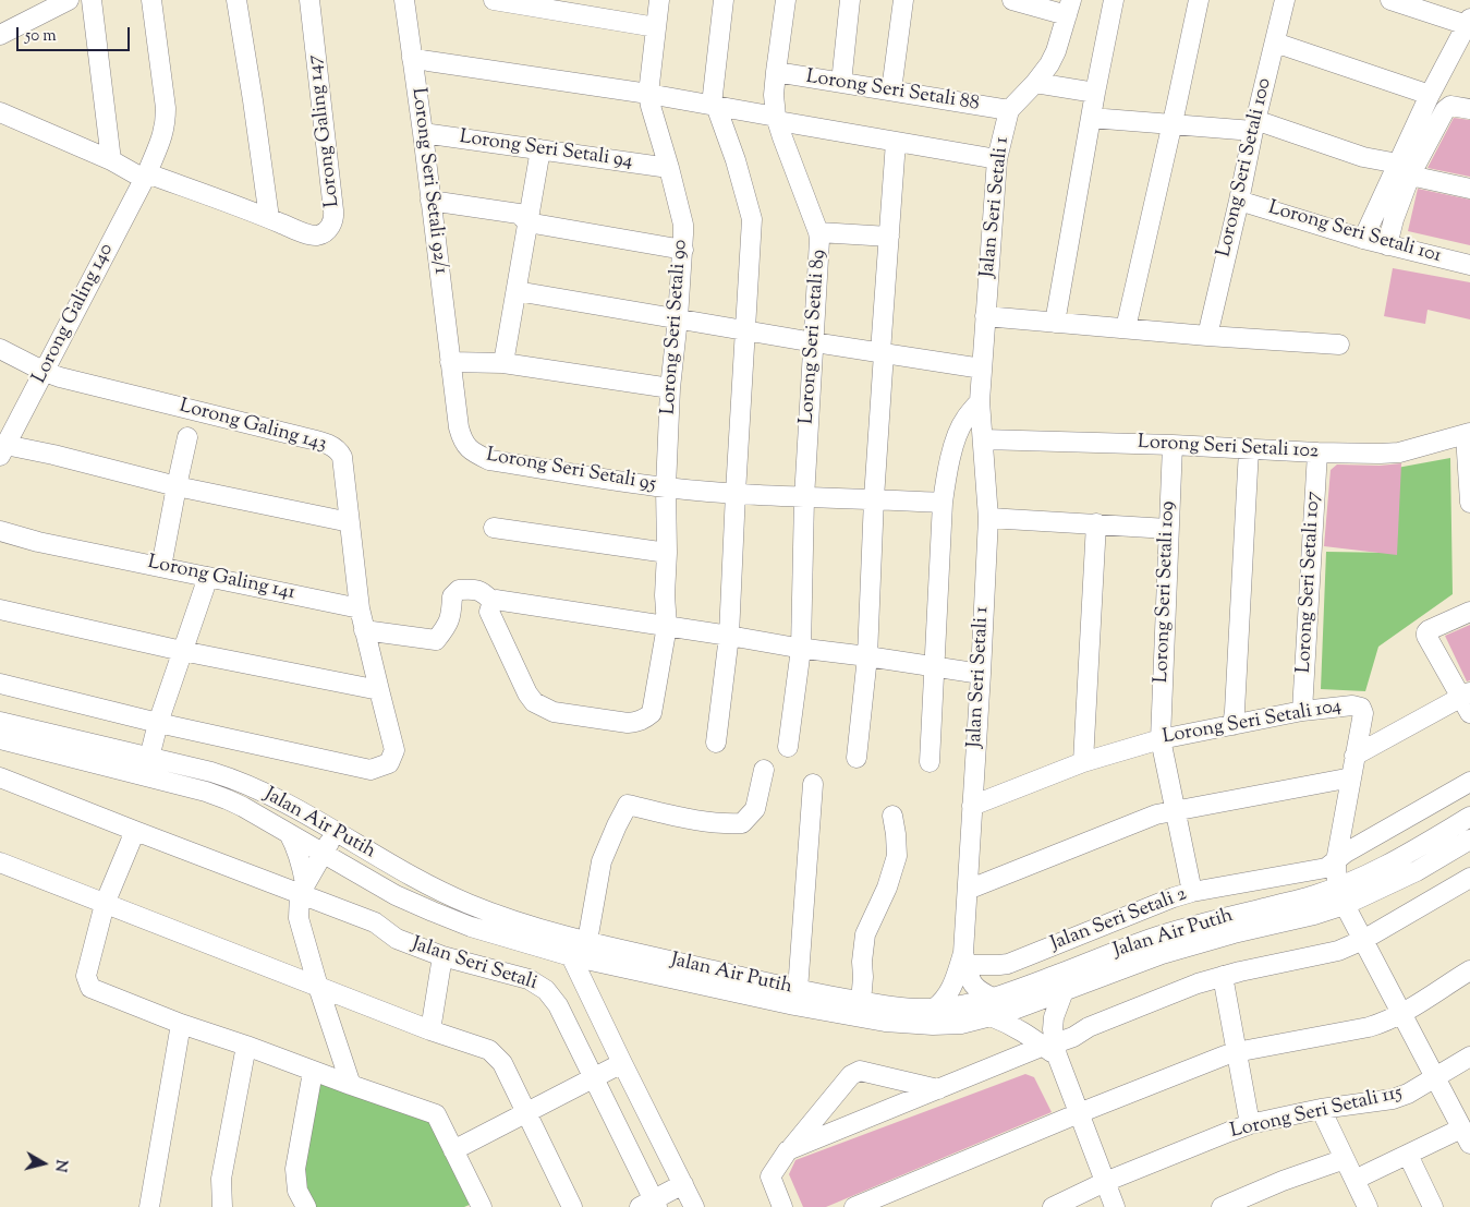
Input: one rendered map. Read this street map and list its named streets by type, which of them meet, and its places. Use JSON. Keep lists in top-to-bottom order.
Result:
{
  "streets": {
    "street": [
      "Lorong Seri Setali 88",
      "Lorong Galing 147",
      "Lorong Seri Setali 94",
      "Lorong Seri Setali 100",
      "Lorong Seri Setali 92/1",
      "Jalan Seri Setali 1",
      "Lorong Seri Setali 101",
      "Lorong Galing 140",
      "Lorong Seri Setali 90",
      "Lorong Seri Setali 89",
      "Lorong Galing 143",
      "Lorong Seri Setali 102",
      "Lorong Seri Setali 95",
      "Lorong Galing 141",
      "Lorong Seri Setali 107",
      "Lorong Seri Setali 109",
      "Lorong Seri Setali 104",
      "Jalan Air Putih",
      "Jalan Seri Setali 2",
      "Jalan Seri Setali",
      "Lorong Seri Setali 115"
    ]
  },
  "crossings": [
    ["Lorong Seri Setali 88", "Jalan Seri Setali 1"],
    ["Lorong Seri Setali 88", "Lorong Seri Setali 89"],
    ["Lorong Galing 147", "Lorong Galing 140"],
    ["Lorong Seri Setali 94", "Lorong Seri Setali 92/1"],
    ["Lorong Seri Setali 94", "Lorong Seri Setali 90"],
    ["Lorong Seri Setali 100", "Lorong Seri Setali 101"],
    ["Lorong Seri Setali 92/1", "Lorong Seri Setali 95"],
    ["Jalan Seri Setali 1", "Lorong Seri Setali 102"],
    ["Jalan Seri Setali 1", "Lorong Seri Setali 104"],
    ["Jalan Seri Setali 1", "Jalan Air Putih"],
    ["Jalan Seri Setali 1", "Jalan Seri Setali 2"],
    ["Lorong Galing 140", "Lorong Galing 143"],
    ["Lorong Seri Setali 90", "Lorong Seri Setali 95"],
    ["Lorong Seri Setali 89", "Lorong Seri Setali 95"],
    ["Lorong Galing 143", "Lorong Galing 141"],
    ["Lorong Seri Setali 102", "Lorong Seri Setali 107"],
    ["Lorong Seri Setali 102", "Lorong Seri Setali 109"],
    ["Lorong Seri Setali 107", "Lorong Seri Setali 104"],
    ["Lorong Seri Setali 109", "Lorong Seri Setali 104"],
    ["Lorong Seri Setali 109", "Jalan Seri Setali 2"],
    ["Lorong Seri Setali 104", "Jalan Air Putih"],
    ["Lorong Seri Setali 104", "Jalan Seri Setali 2"]
  ],
  "scale_bar": "50 m",
  "north": "right"
}
